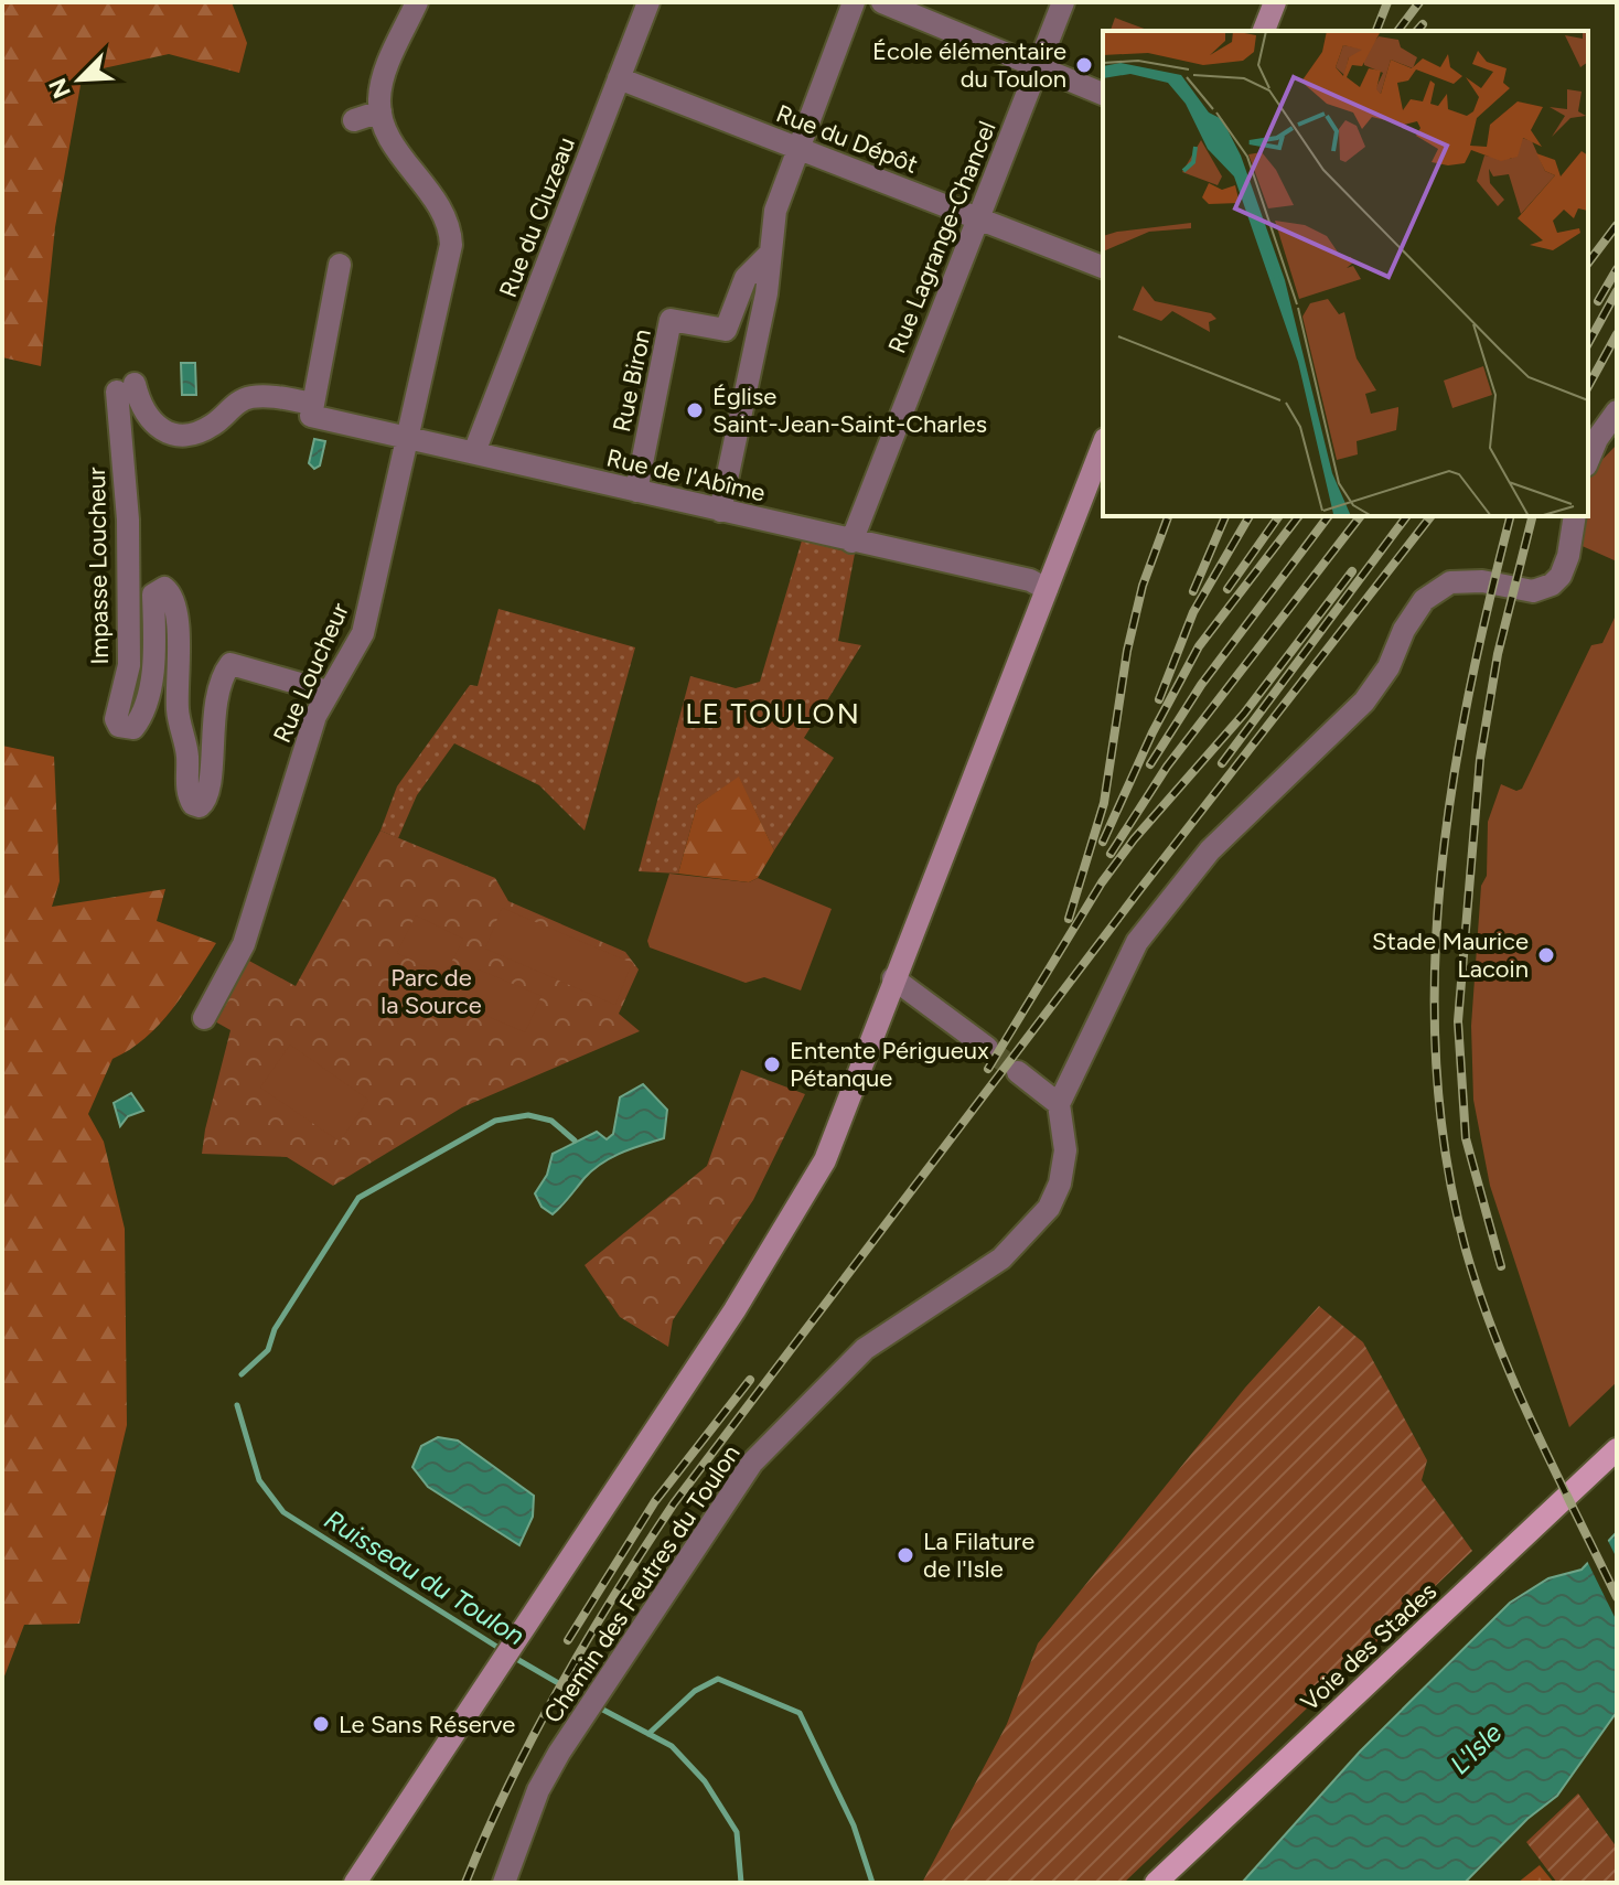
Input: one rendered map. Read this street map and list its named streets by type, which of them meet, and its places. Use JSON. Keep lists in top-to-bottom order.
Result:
{
  "streets": {
    "main road": ["Voie des Stades"],
    "street": [
      "Rue du Dépôt",
      "Rue du Cluzeau",
      "Rue Lagrange-Chancel",
      "Rue Biron",
      "Rue de l'Abîme",
      "Impasse Loucheur",
      "Rue Loucheur",
      "Chemin des Feutres du Toulon"
    ]
  },
  "crossings": [
    ["Rue du Dépôt", "Rue du Cluzeau"],
    ["Rue du Dépôt", "Rue Lagrange-Chancel"],
    ["Rue du Cluzeau", "Rue de l'Abîme"],
    ["Rue Lagrange-Chancel", "Rue de l'Abîme"],
    ["Rue Biron", "Rue de l'Abîme"],
    ["Rue de l'Abîme", "Impasse Loucheur"],
    ["Rue de l'Abîme", "Rue Loucheur"],
    ["Impasse Loucheur", "Rue Loucheur"]
  ],
  "districts": ["LE TOULON"],
  "water": ["Ruisseau du Toulon", "L'Isle"],
  "parks": ["Parc de la Source"],
  "places": [
    "École élémentaire du Toulon",
    "Église Saint-Jean-Saint-Charles",
    "Stade Maurice Lacoin",
    "Entente Périgueux Pétanque",
    "La Filature de l'Isle",
    "Le Sans Réserve"
  ],
  "north": "bottom left"
}
